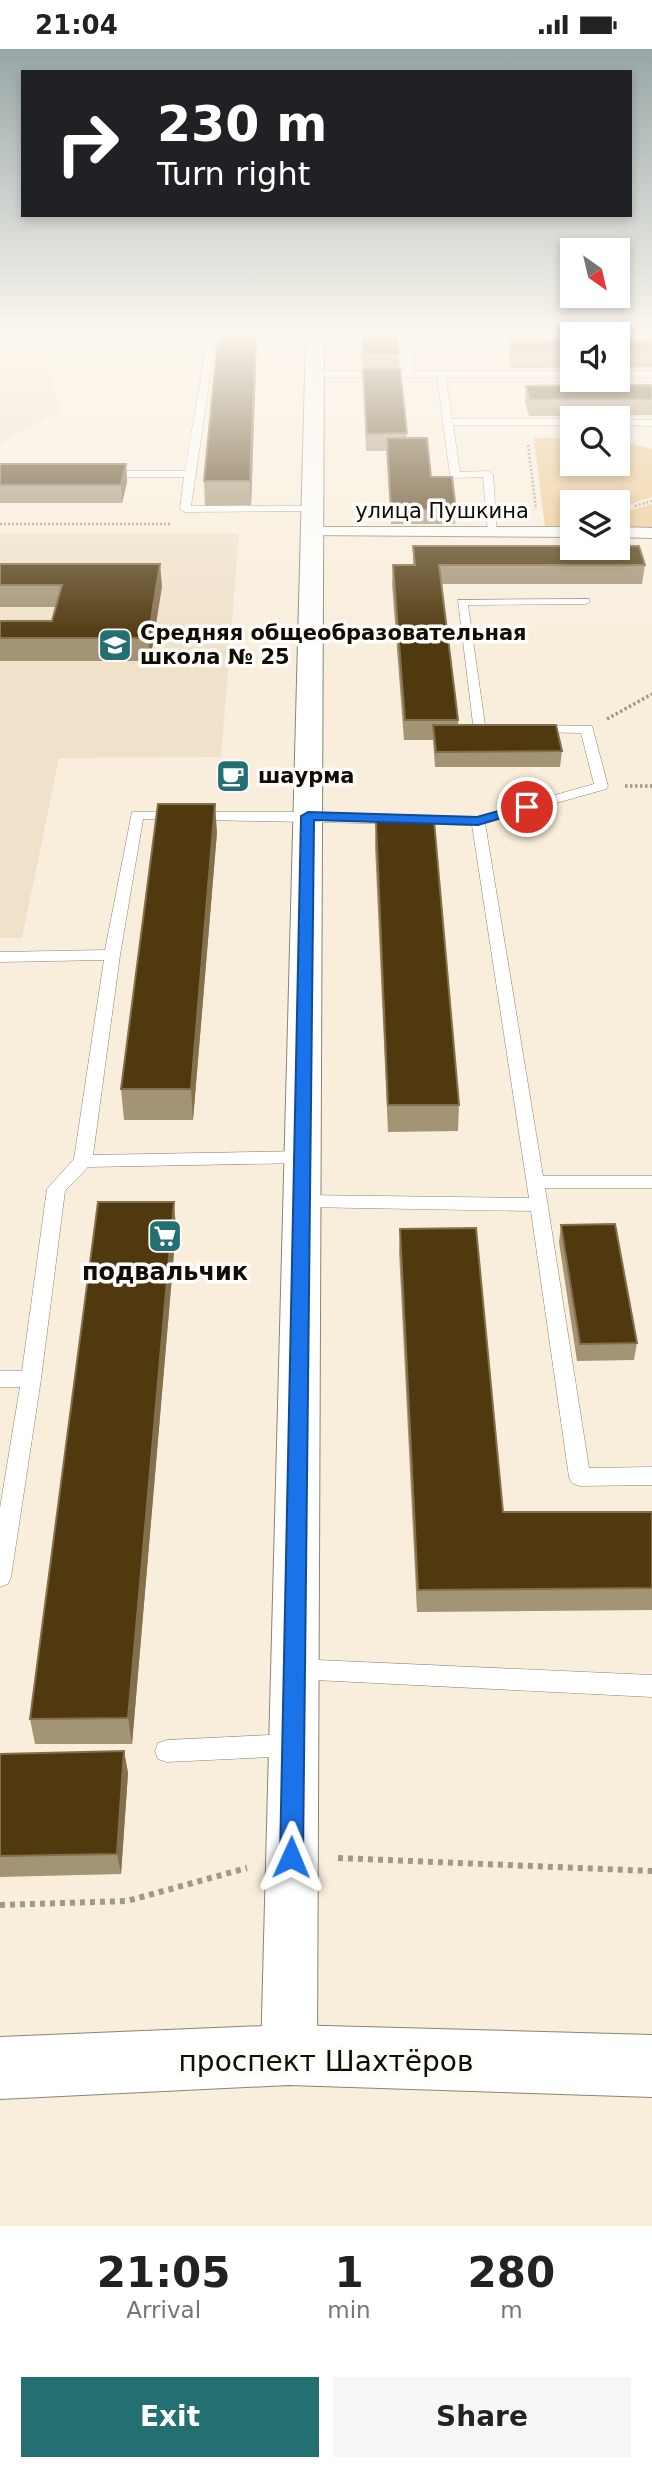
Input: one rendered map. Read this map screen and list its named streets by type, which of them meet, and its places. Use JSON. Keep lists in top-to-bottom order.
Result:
{
  "streets": {
    "main road": ["проспект Шахтёров"],
    "street": ["улица Пушкина"]
  },
  "places": {
    "school or university": ["Средняя общеобразовательная школа № 25"],
    "cafe": ["шаурма"],
    "supermarket": ["подвальчик"]
  },
  "north": "bottom right",
  "page": {
    "status": "21:04",
    "turn": ["230 m", "Turn right"],
    "eta": [
      "21:05",
      "Arrival",
      "1",
      "min",
      "280",
      "m"
    ],
    "buttons": ["Exit", "Share"]
  }
}
